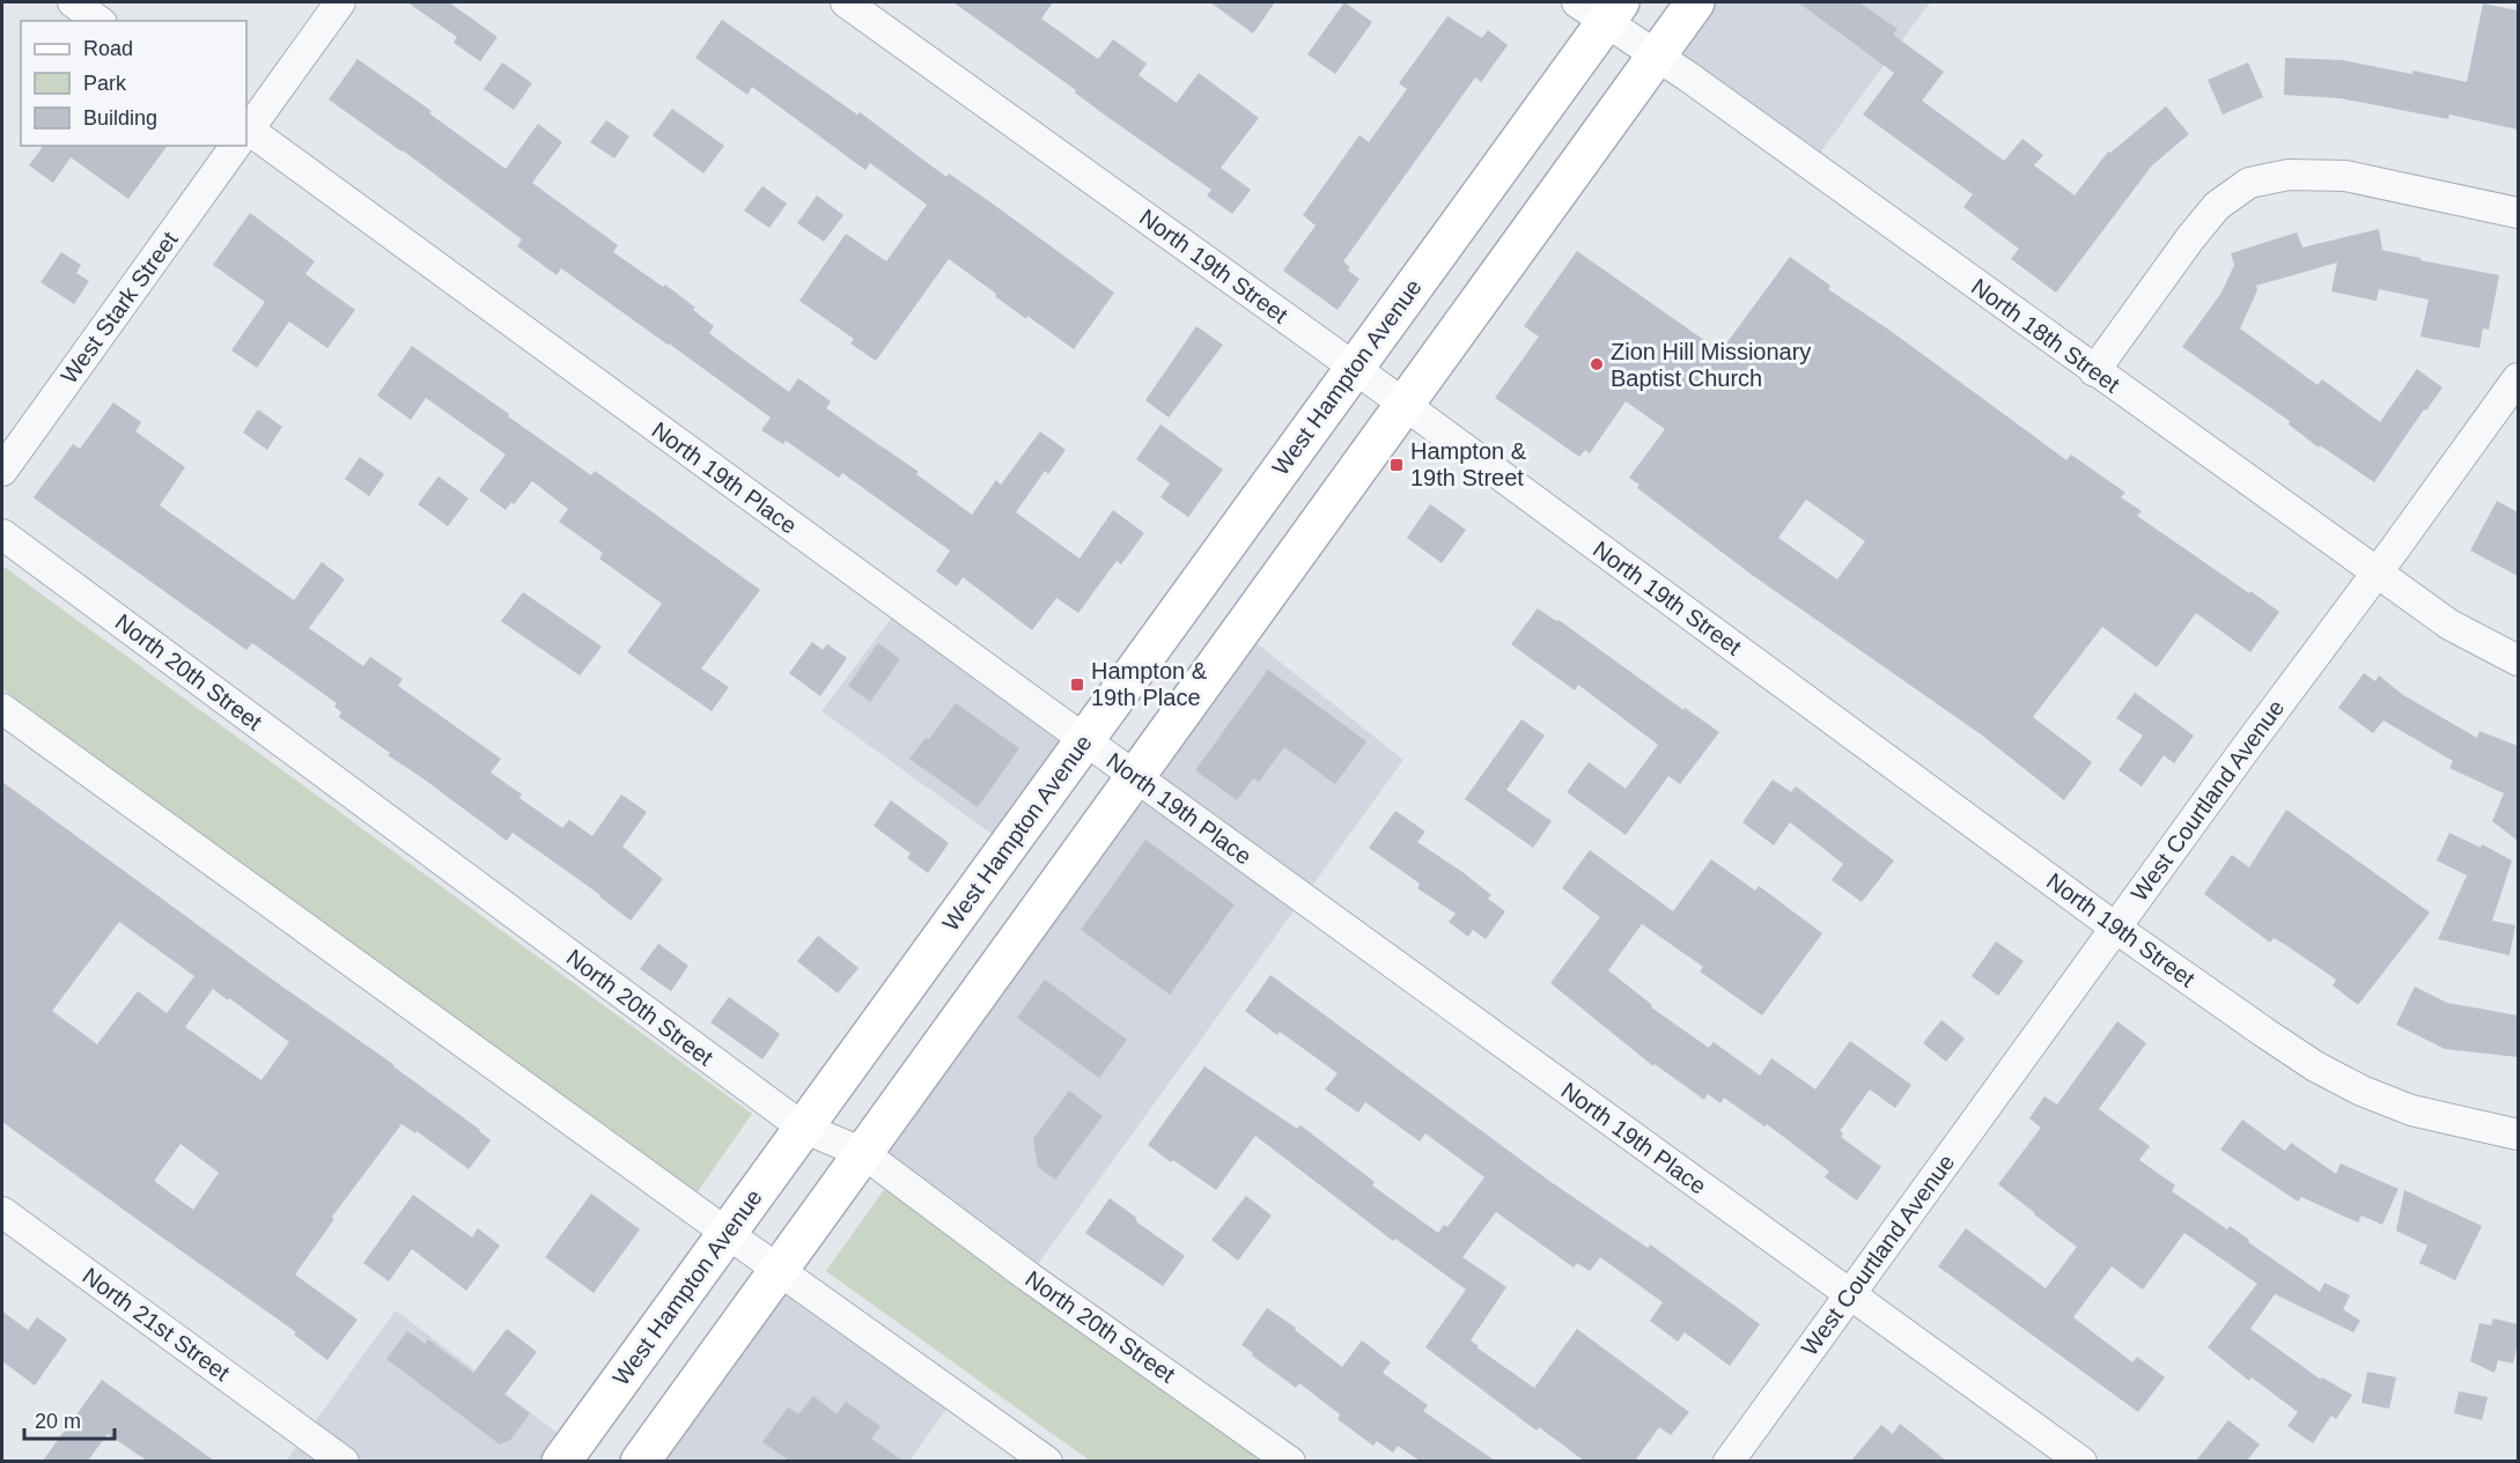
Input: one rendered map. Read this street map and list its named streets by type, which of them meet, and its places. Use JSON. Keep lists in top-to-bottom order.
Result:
{
  "streets": {
    "main road": ["West Hampton Avenue"],
    "street": [
      "North 19th Street",
      "West Stark Street",
      "North 18th Street",
      "North 19th Place",
      "North 20th Street",
      "West Courtland Avenue",
      "North 21st Street"
    ]
  },
  "crossings": [
    ["North 19th Street", "West Hampton Avenue"],
    ["North 19th Street", "West Courtland Avenue"],
    ["North 18th Street", "West Hampton Avenue"],
    ["North 18th Street", "West Courtland Avenue"],
    ["West Hampton Avenue", "North 19th Place"],
    ["West Hampton Avenue", "North 20th Street"],
    ["North 19th Place", "West Courtland Avenue"]
  ],
  "places": {
    "other": ["Zion Hill Missionary Baptist Church"],
    "transit": ["Hampton & 19th Street", "Hampton & 19th Place"]
  },
  "legend": ["Road", "Park", "Building"],
  "scale_bar": "20 m"
}
